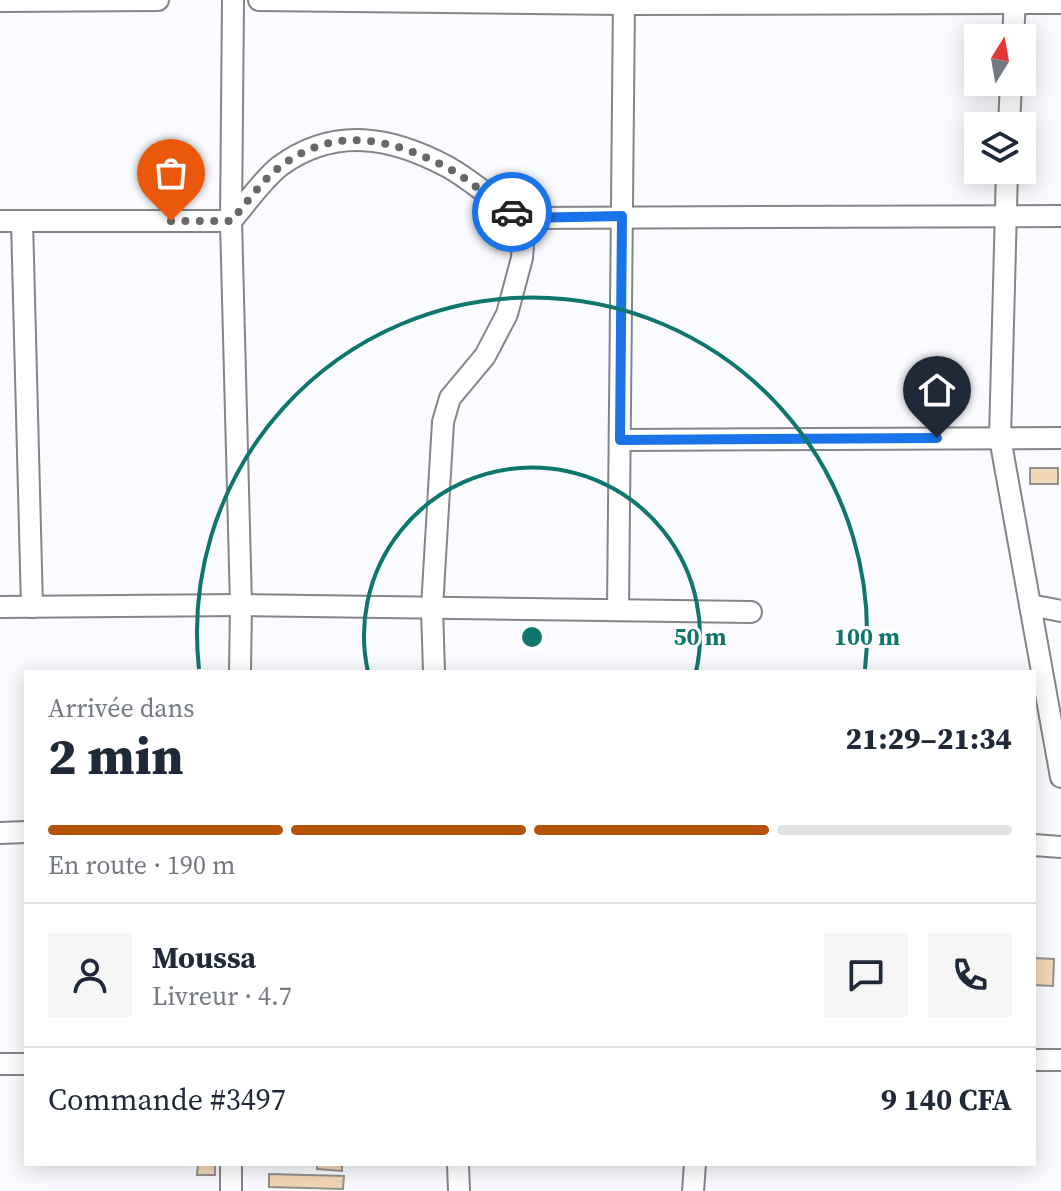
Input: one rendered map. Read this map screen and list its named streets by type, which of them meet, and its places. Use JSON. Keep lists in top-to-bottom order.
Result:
{
  "north": "top",
  "page": {
    "heading": ["2 min", "Arrivée dans", "21:29–21:34"],
    "panel": [
      "Moussa",
      "Livreur · 4.7",
      "Commande #3497",
      "9 140 CFA"
    ],
    "bar": "En route · 190 m"
  },
  "rings": ["50 m", "100 m"]
}
